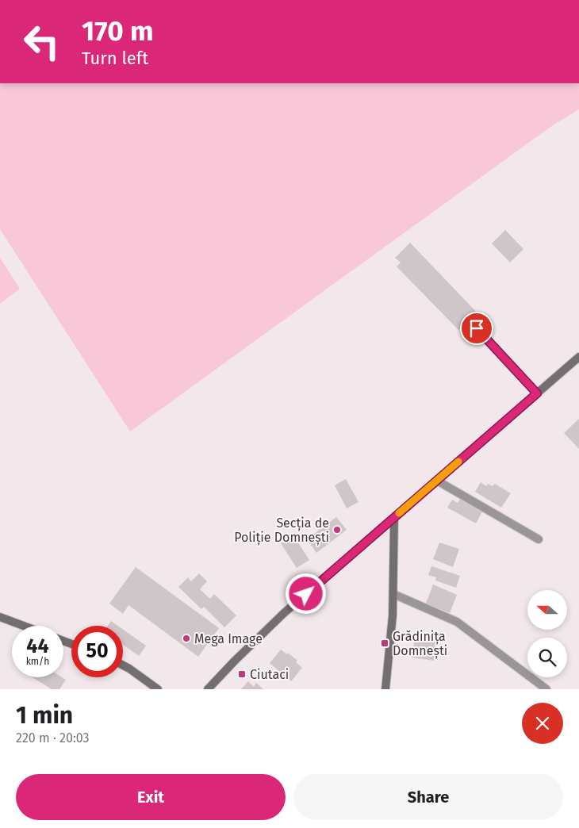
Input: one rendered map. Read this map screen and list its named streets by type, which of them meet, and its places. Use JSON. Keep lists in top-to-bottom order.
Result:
{
  "places": {
    "other": ["Secția de Poliție Domnești", "Mega Image"],
    "transit": ["Grădinița Domnești", "Ciutaci"]
  },
  "north": "left",
  "page": {
    "turn": ["170 m", "Turn left"],
    "speed": "44 km/h",
    "limit": "50",
    "heading": ["1 min", "220 m · 20:03"],
    "buttons": ["Exit", "Share"]
  }
}
